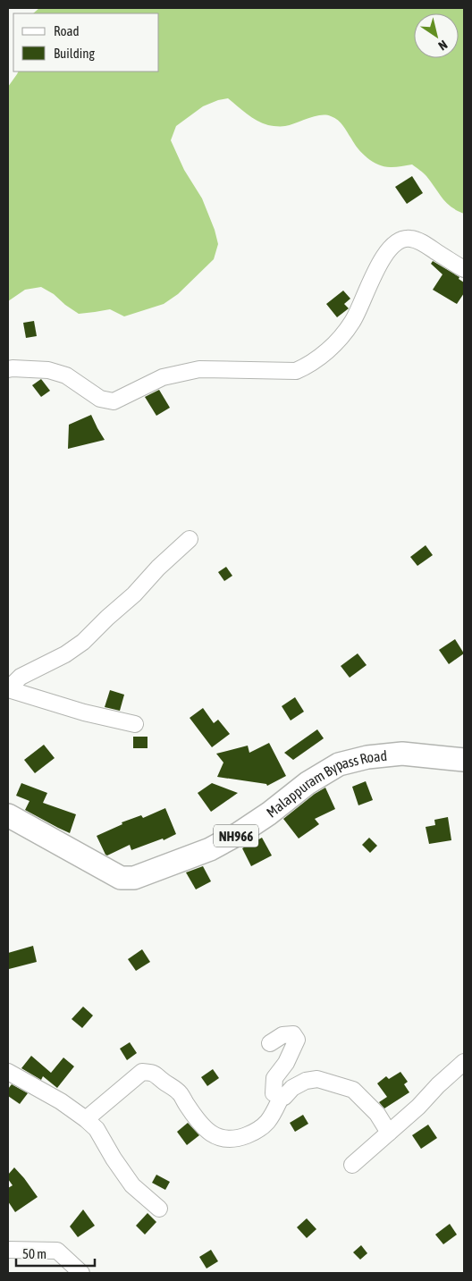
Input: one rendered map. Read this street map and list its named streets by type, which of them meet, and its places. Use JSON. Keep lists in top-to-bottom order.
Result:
{
  "streets": {
    "highway": ["Malappuram Bypass Road", "NH966"]
  },
  "legend": ["Road", "Building"],
  "scale_bar": "50 m",
  "north": "bottom right"
}
